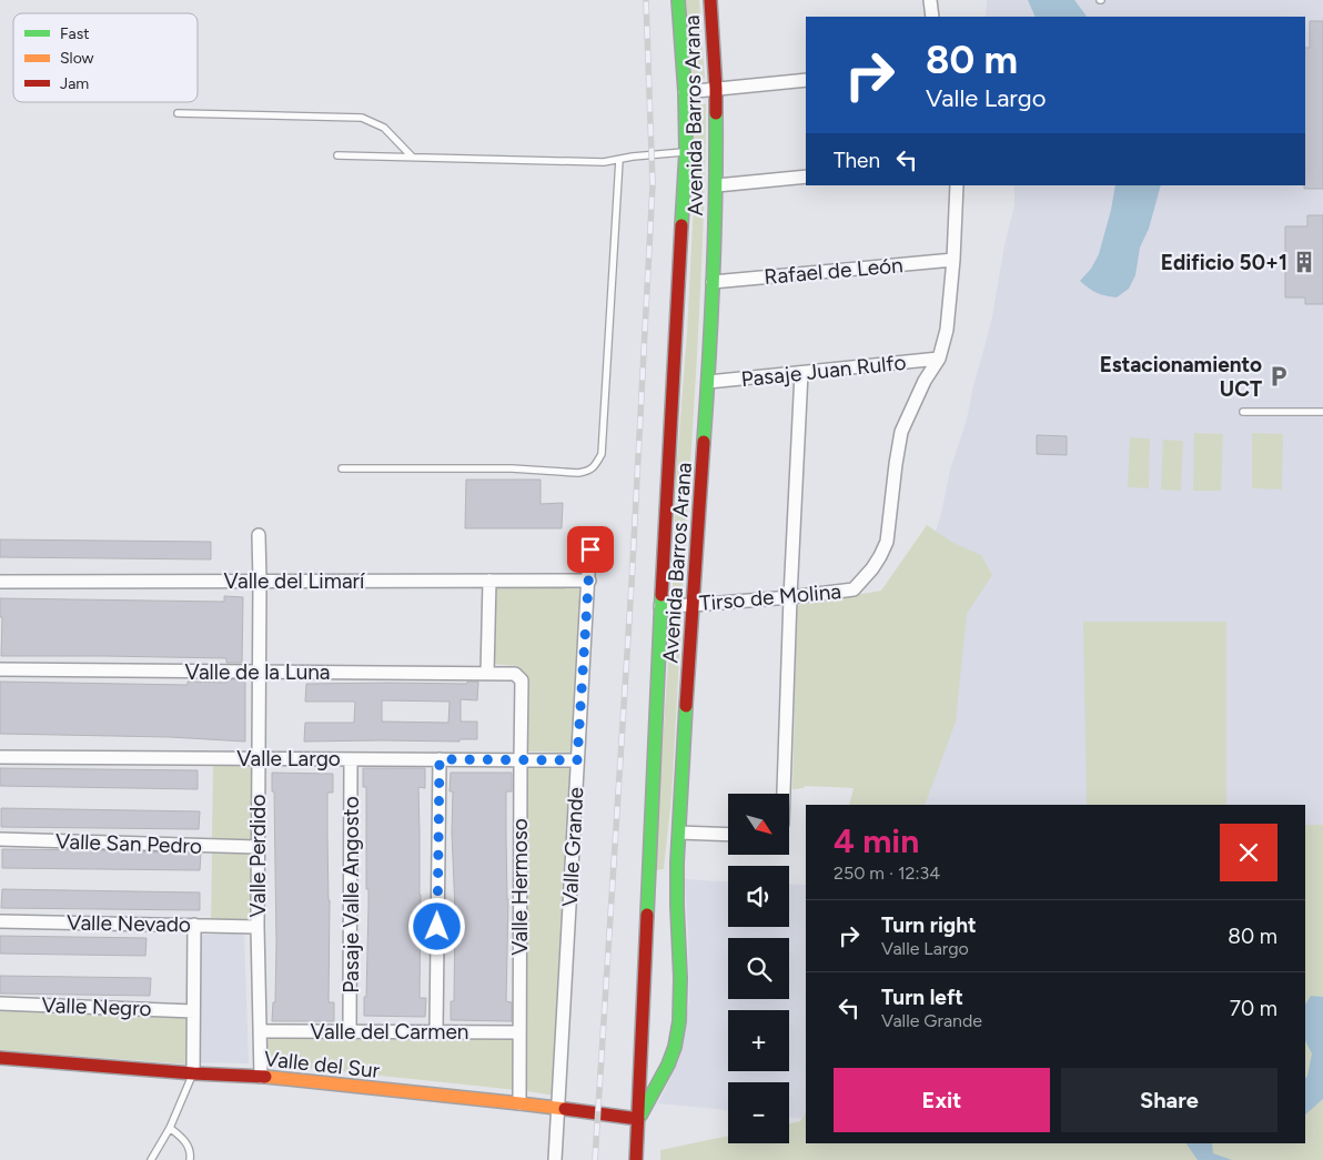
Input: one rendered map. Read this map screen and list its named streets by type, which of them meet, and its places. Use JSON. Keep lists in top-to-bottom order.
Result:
{
  "streets": {
    "street": [
      "Avenida Barros Arana",
      "Rafael de León",
      "Pasaje Juan Rulfo",
      "Valle del Limarí",
      "Tirso de Molina",
      "Valle de la Luna",
      "Valle Largo",
      "Valle San Pedro",
      "Valle Grande",
      "Valle Perdido",
      "Valle Hermoso",
      "Pasaje Valle Angosto",
      "Valle Nevado",
      "Valle Negro",
      "Valle del Carmen",
      "Valle del Sur"
    ]
  },
  "crossings": [
    ["Avenida Barros Arana", "Rafael de León"],
    ["Avenida Barros Arana", "Pasaje Juan Rulfo"],
    ["Avenida Barros Arana", "Tirso de Molina"],
    ["Avenida Barros Arana", "Valle del Sur"],
    ["Rafael de León", "Tirso de Molina"],
    ["Pasaje Juan Rulfo", "Tirso de Molina"],
    ["Valle del Limarí", "Valle Grande"],
    ["Valle del Limarí", "Valle Perdido"],
    ["Valle de la Luna", "Valle Perdido"],
    ["Valle de la Luna", "Valle Hermoso"],
    ["Valle Largo", "Valle Grande"],
    ["Valle Largo", "Valle Perdido"],
    ["Valle Largo", "Valle Hermoso"],
    ["Valle Largo", "Pasaje Valle Angosto"],
    ["Valle San Pedro", "Valle Perdido"],
    ["Valle Grande", "Valle del Sur"],
    ["Valle Perdido", "Valle Nevado"],
    ["Valle Perdido", "Valle del Carmen"],
    ["Valle Perdido", "Valle del Sur"],
    ["Valle Hermoso", "Valle del Carmen"],
    ["Valle Hermoso", "Valle del Sur"],
    ["Pasaje Valle Angosto", "Valle del Carmen"]
  ],
  "places": {
    "building": ["Edificio 50+1"],
    "parking": ["Estacionamiento UCT"]
  },
  "legend": ["Fast", "Slow", "Jam"],
  "north": "bottom right",
  "page": {
    "turn": ["80 m", "Valle Largo"],
    "then": "Then",
    "map_buttons": ["+", "−"],
    "heading": ["4 min", "250 m · 12:34"],
    "list": [
      {
        "name": "Turn right",
        "note": "Valle Largo",
        "value": "80 m"
      },
      {
        "name": "Turn left",
        "note": "Valle Grande",
        "value": "70 m"
      }
    ],
    "buttons": ["Exit", "Share"]
  }
}
